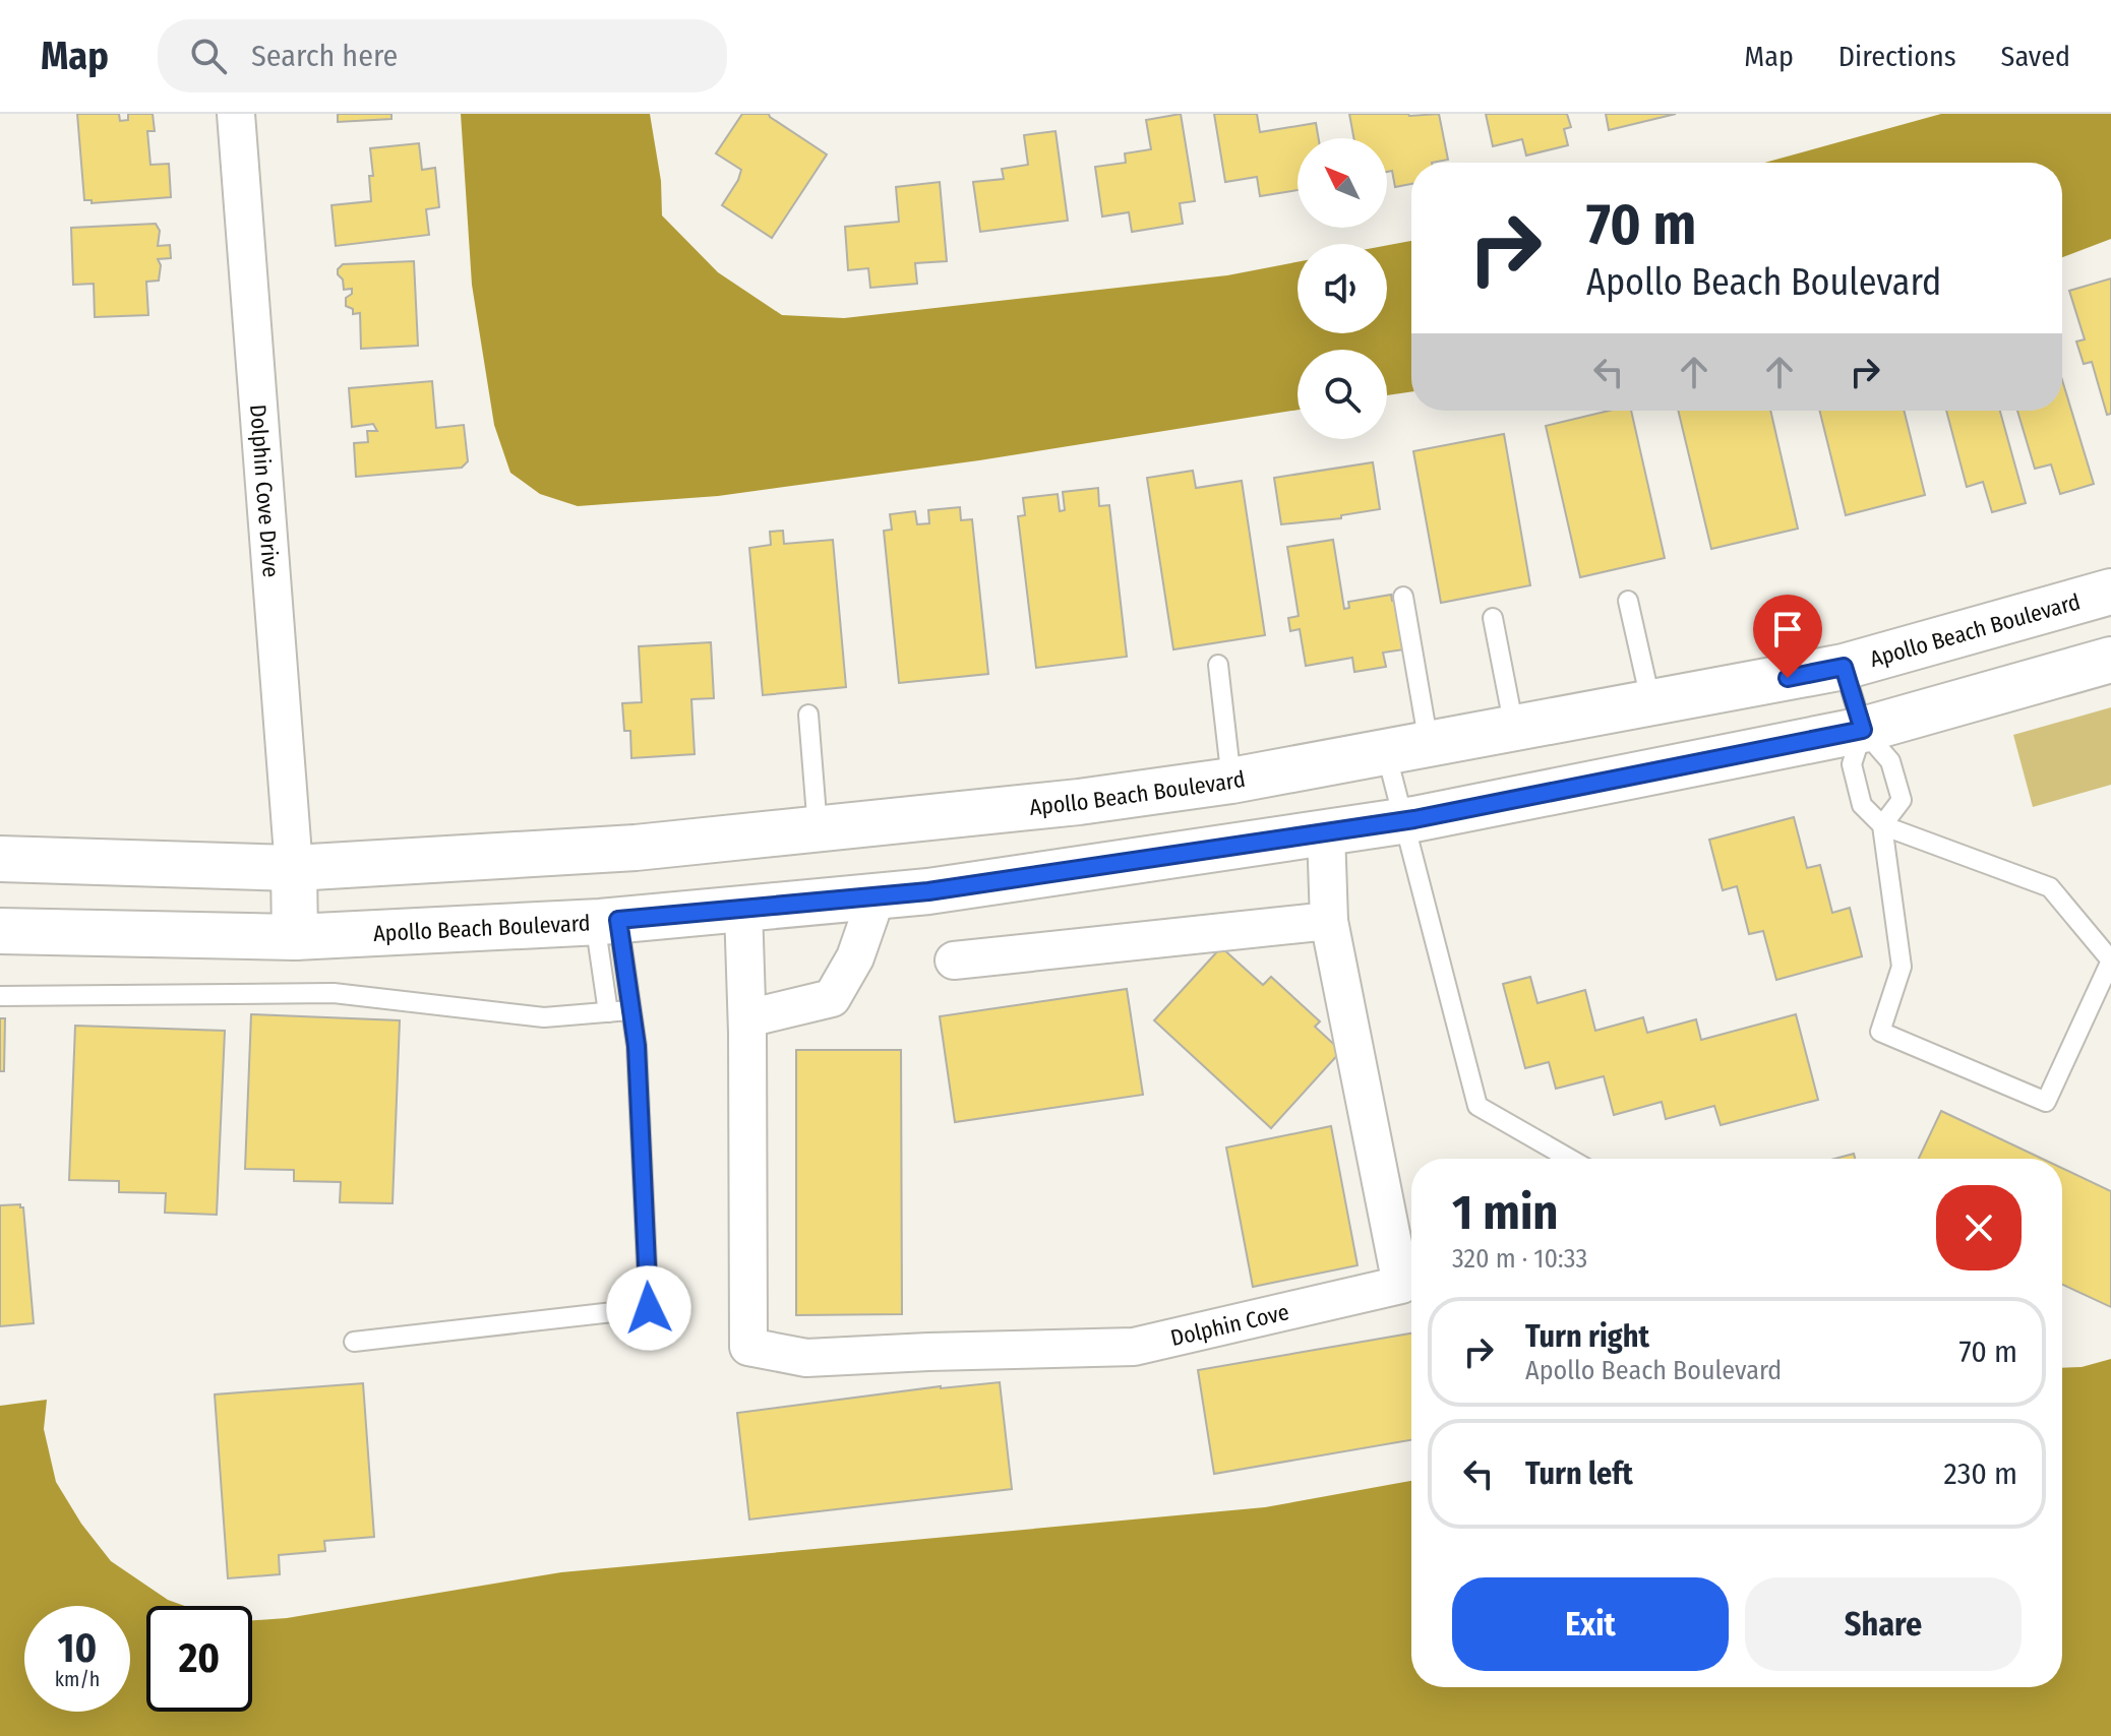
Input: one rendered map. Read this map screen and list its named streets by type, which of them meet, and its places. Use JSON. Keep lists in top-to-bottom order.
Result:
{
  "streets": {
    "main road": ["Apollo Beach Boulevard"],
    "street": ["Dolphin Cove Drive", "Dolphin Cove"]
  },
  "crossings": [
    ["Dolphin Cove Drive", "Apollo Beach Boulevard"],
    ["Apollo Beach Boulevard", "Dolphin Cove"]
  ],
  "north": "top left",
  "page": {
    "header": "Map",
    "search": "Search here",
    "nav": ["Map", "Directions", "Saved"],
    "turn": ["70 m", "Apollo Beach Boulevard"],
    "heading": ["1 min", "320 m · 10:33"],
    "list": [
      {
        "name": "Turn right",
        "note": "Apollo Beach Boulevard",
        "value": "70 m"
      },
      {
        "name": "Turn left",
        "value": "230 m"
      }
    ],
    "buttons": ["Exit", "Share"],
    "speed": "10 km/h",
    "limit": "20"
  }
}
